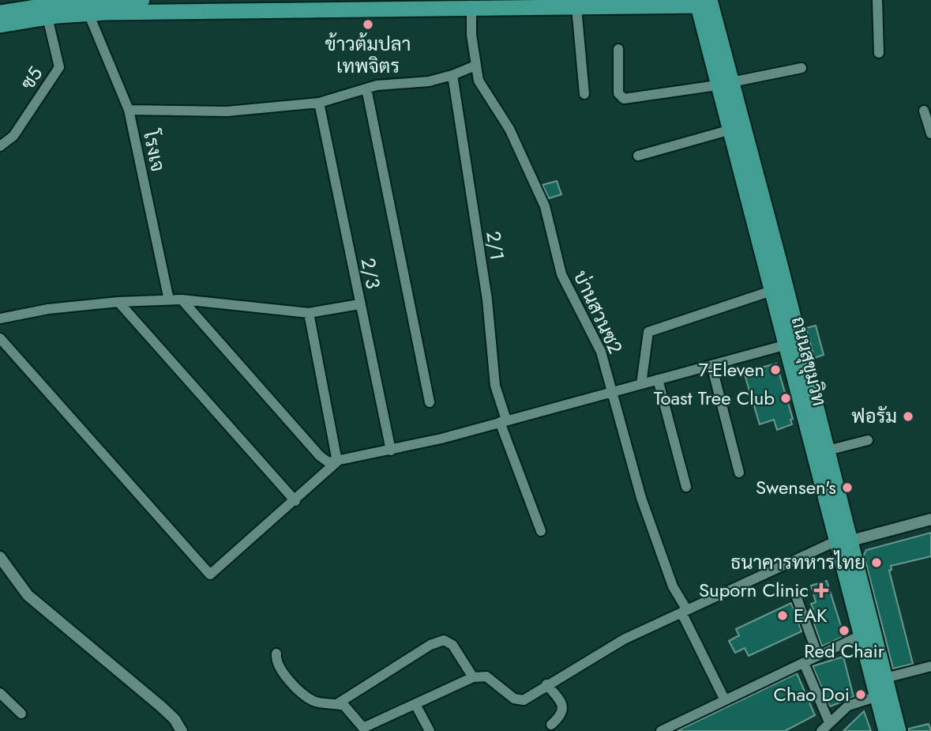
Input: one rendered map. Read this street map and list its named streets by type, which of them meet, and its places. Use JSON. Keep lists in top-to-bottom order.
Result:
{
  "streets": {
    "main road": ["ถนนสุขุมวิท"],
    "street": [
      "ซ5",
      "โรงเจ",
      "2/1",
      "2/3",
      "บ่านสวนซ2"
    ]
  },
  "places": {
    "other": [
      "ข้าวต้มปลา เทพจิตร",
      "7-Eleven",
      "Toast Tree Club",
      "ฟอรัม",
      "Swensen's",
      "ธนาคารทหารไทย",
      "EAK",
      "Red Chair",
      "Chao Doi"
    ],
    "health": ["Suporn Clinic"]
  }
}
